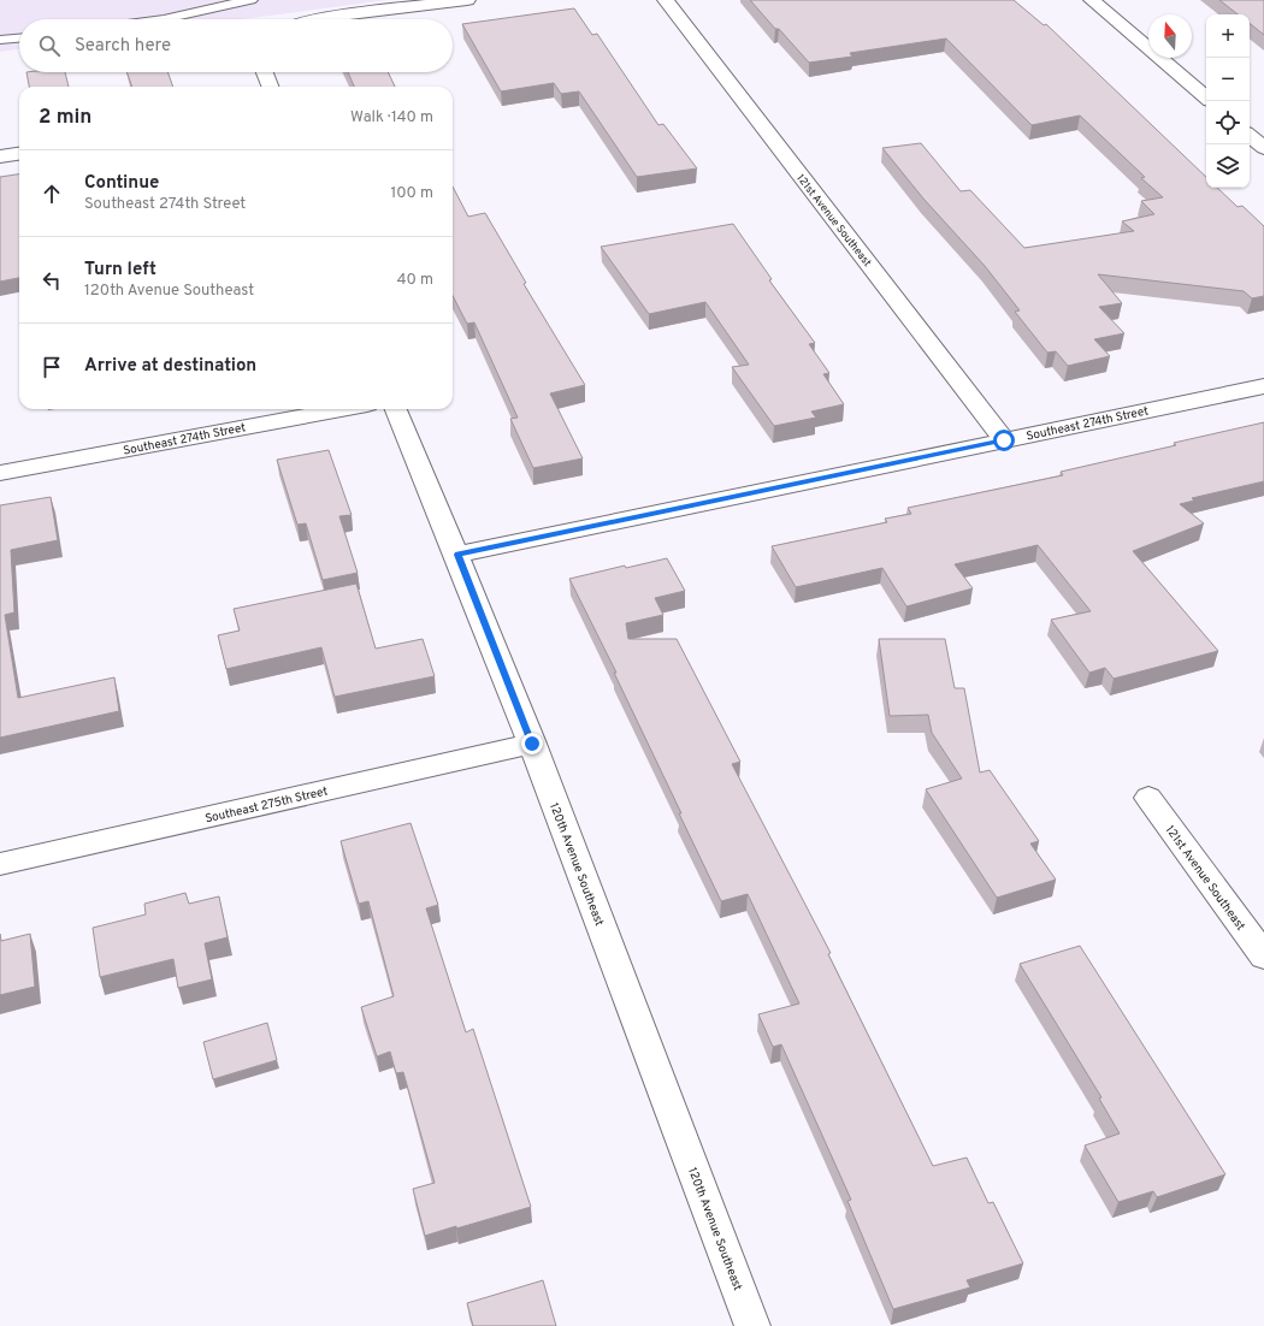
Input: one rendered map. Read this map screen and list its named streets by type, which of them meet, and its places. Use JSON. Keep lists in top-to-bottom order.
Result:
{
  "streets": {
    "street": [
      "121st Avenue Southeast",
      "Southeast 274th Street",
      "Southeast 275th Street",
      "120th Avenue Southeast"
    ]
  },
  "crossings": [
    ["121st Avenue Southeast", "Southeast 274th Street"],
    ["Southeast 274th Street", "120th Avenue Southeast"],
    ["Southeast 275th Street", "120th Avenue Southeast"]
  ],
  "north": "top",
  "page": {
    "map_buttons": ["+", "−"],
    "search": "Search here",
    "heading": ["2 min", "Walk · 140 m"],
    "list": [
      ["Continue", "Southeast 274th Street", "100 m"],
      ["Turn left", "120th Avenue Southeast", "40 m"],
      "Arrive at destination"
    ]
  }
}
